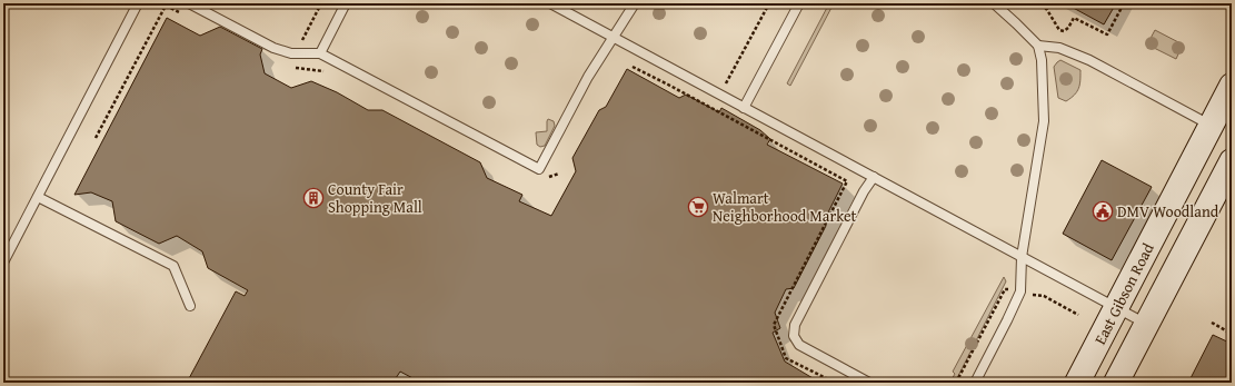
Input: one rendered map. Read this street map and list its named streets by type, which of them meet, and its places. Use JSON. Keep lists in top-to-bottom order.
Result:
{
  "streets": {
    "main road": ["East Gibson Road"]
  },
  "places": {
    "building": ["County Fair Shopping Mall"],
    "supermarket": ["Walmart Neighborhood Market"],
    "public building": ["DMV Woodland"]
  }
}
